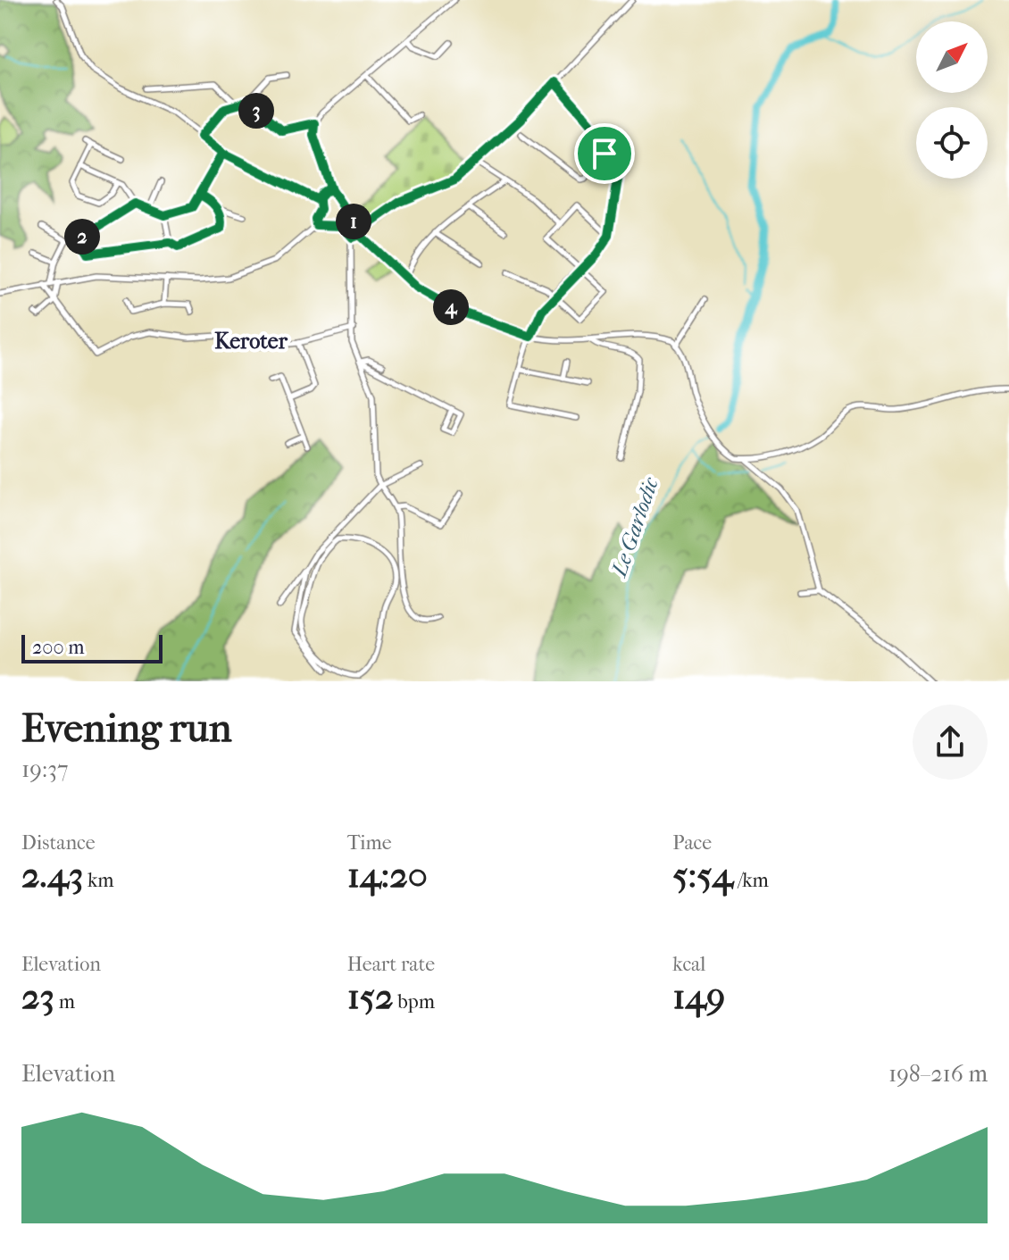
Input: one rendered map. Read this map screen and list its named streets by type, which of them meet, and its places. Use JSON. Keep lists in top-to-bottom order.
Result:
{
  "districts": ["Keroter"],
  "water": ["Le Garlodic"],
  "scale_bar": "200 m",
  "north": "top right",
  "page": {
    "pins": [
      "3",
      "1",
      "2",
      "4"
    ],
    "scale": "200 m",
    "heading": ["Evening run", "19:37"],
    "stats": [
      ["Distance", "2.43 km"],
      ["Time", "14:20"],
      ["Pace", "5:54 /km"],
      ["Elevation", "23 m"],
      ["Heart rate", "152 bpm"],
      ["kcal", "149"]
    ],
    "chart": ["Elevation", "198–216 m"]
  }
}
